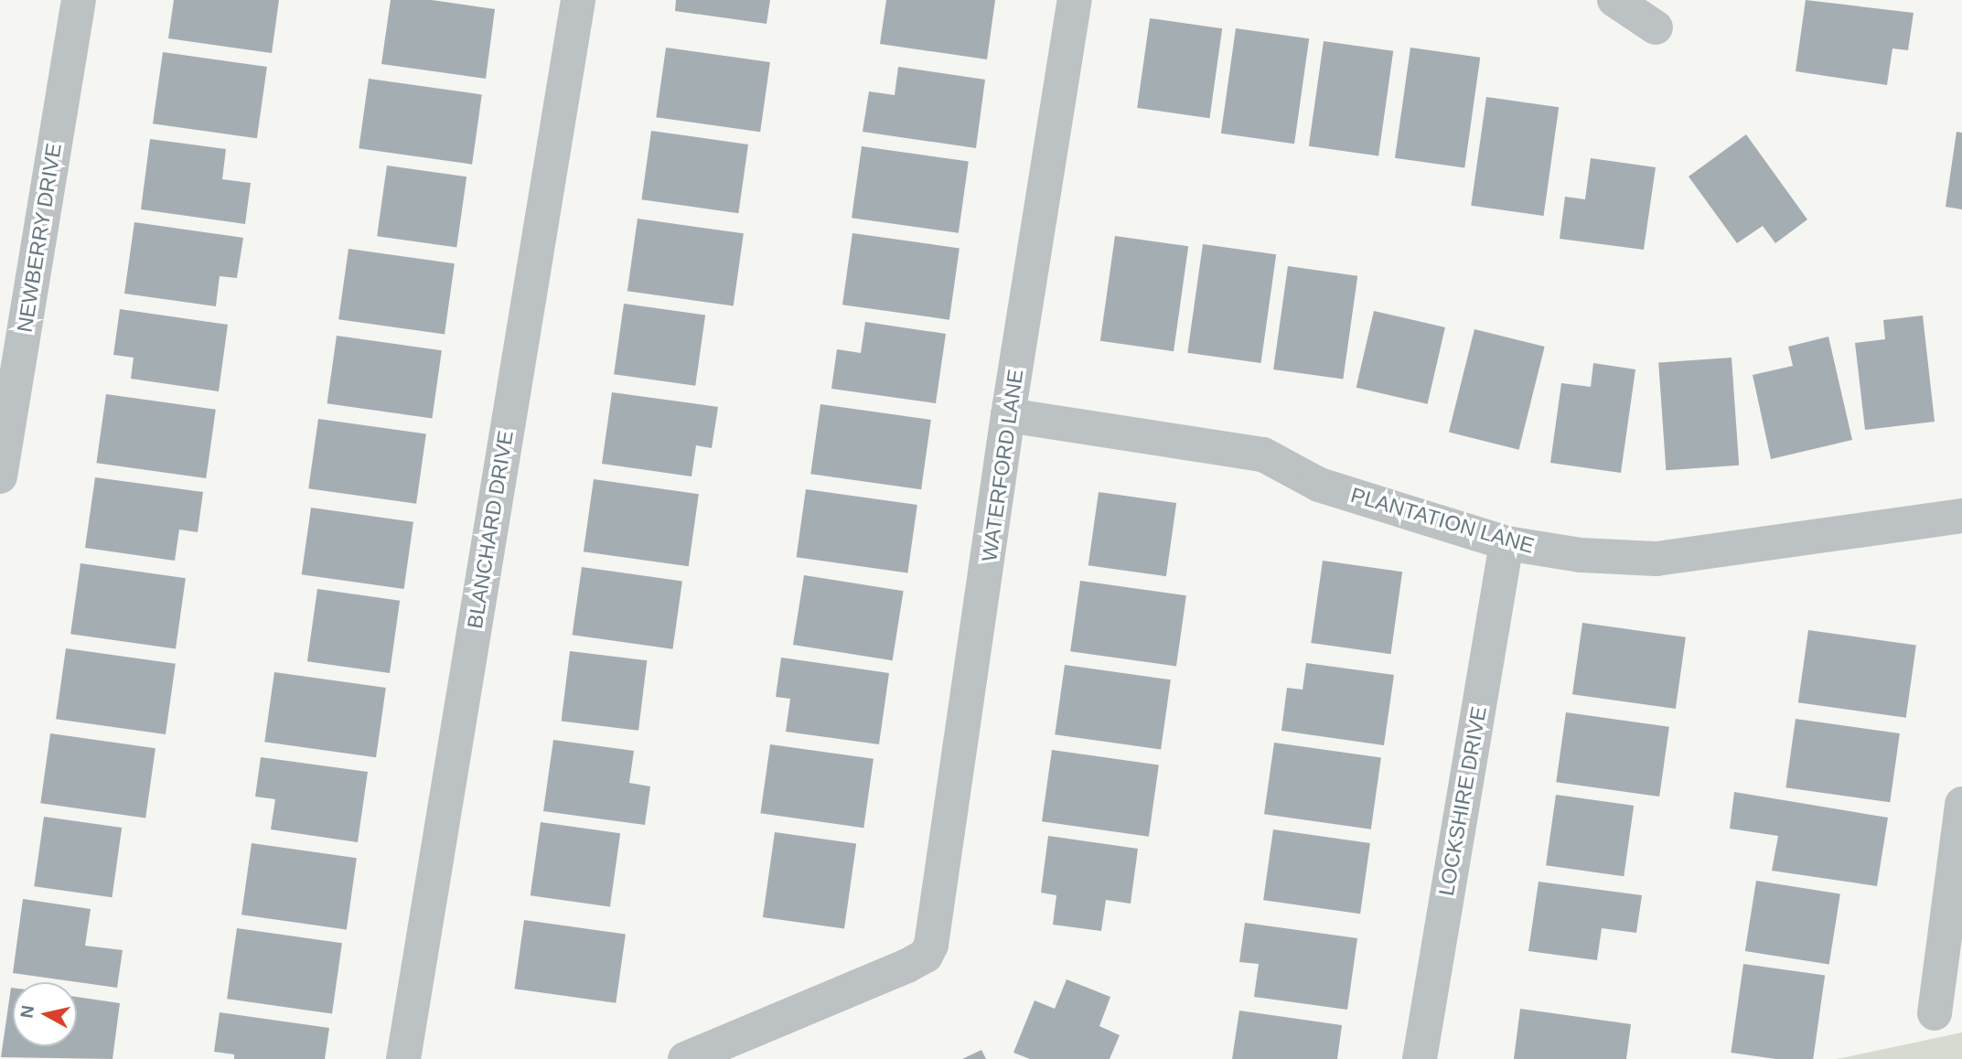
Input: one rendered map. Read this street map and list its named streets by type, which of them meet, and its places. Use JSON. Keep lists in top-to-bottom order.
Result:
{
  "streets": {
    "street": [
      "NEWBERRY DRIVE",
      "WATERFORD LANE",
      "PLANTATION LANE",
      "BLANCHARD DRIVE",
      "LOCKSHIRE DRIVE"
    ]
  },
  "crossings": [
    ["WATERFORD LANE", "PLANTATION LANE"],
    ["PLANTATION LANE", "LOCKSHIRE DRIVE"]
  ],
  "north": "left"
}
